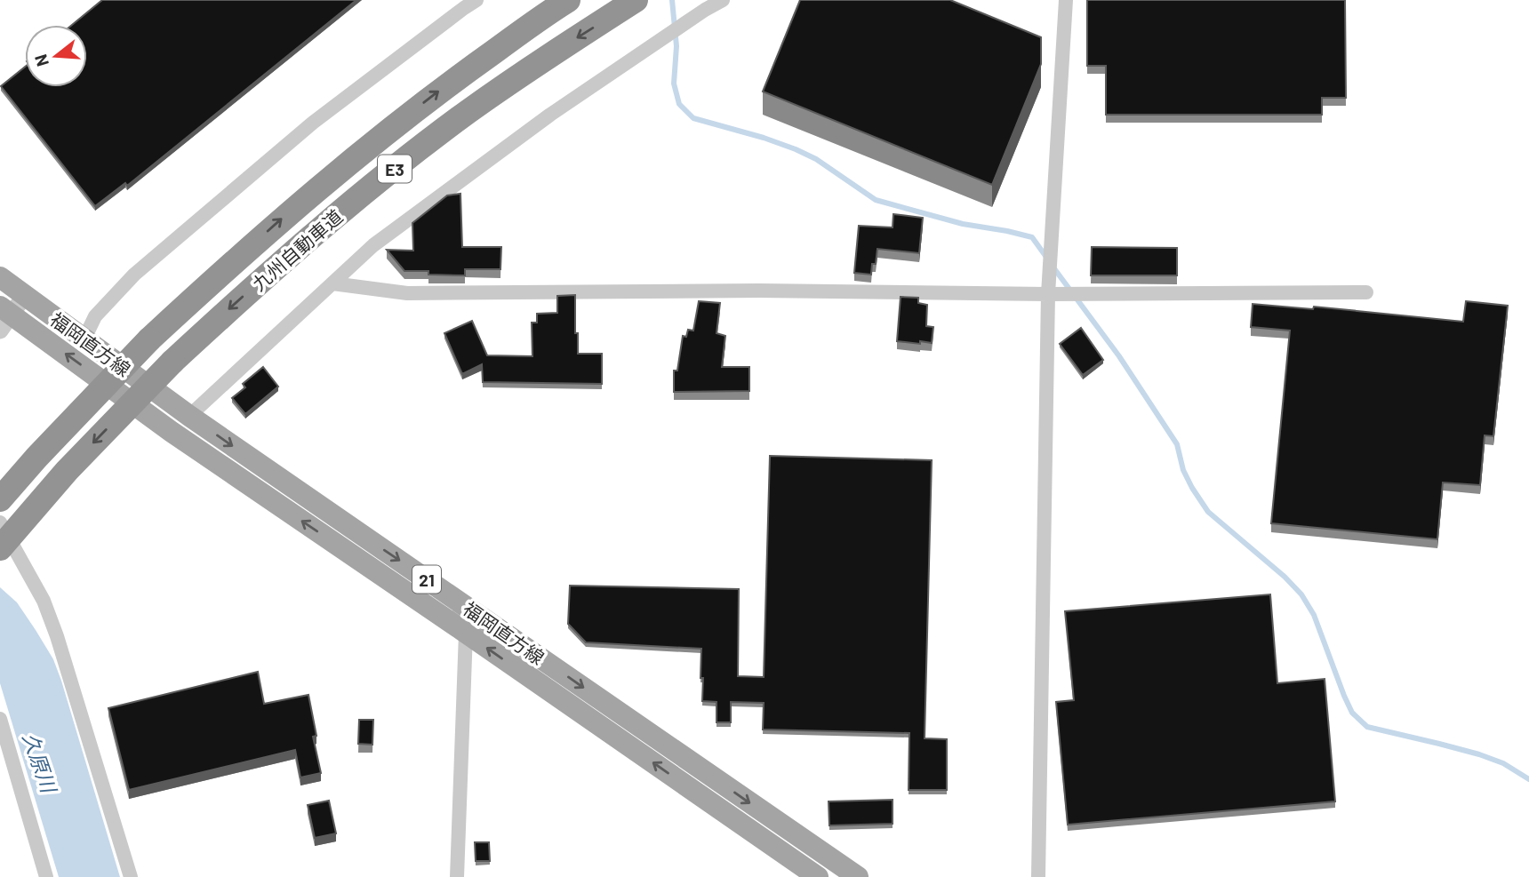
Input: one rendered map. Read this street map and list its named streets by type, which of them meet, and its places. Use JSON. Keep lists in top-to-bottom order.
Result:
{
  "streets": {
    "highway": ["E3", "九州自動車道"],
    "main road": ["福岡直方線", "21"]
  },
  "water": ["久原川"],
  "north": "left"
}
